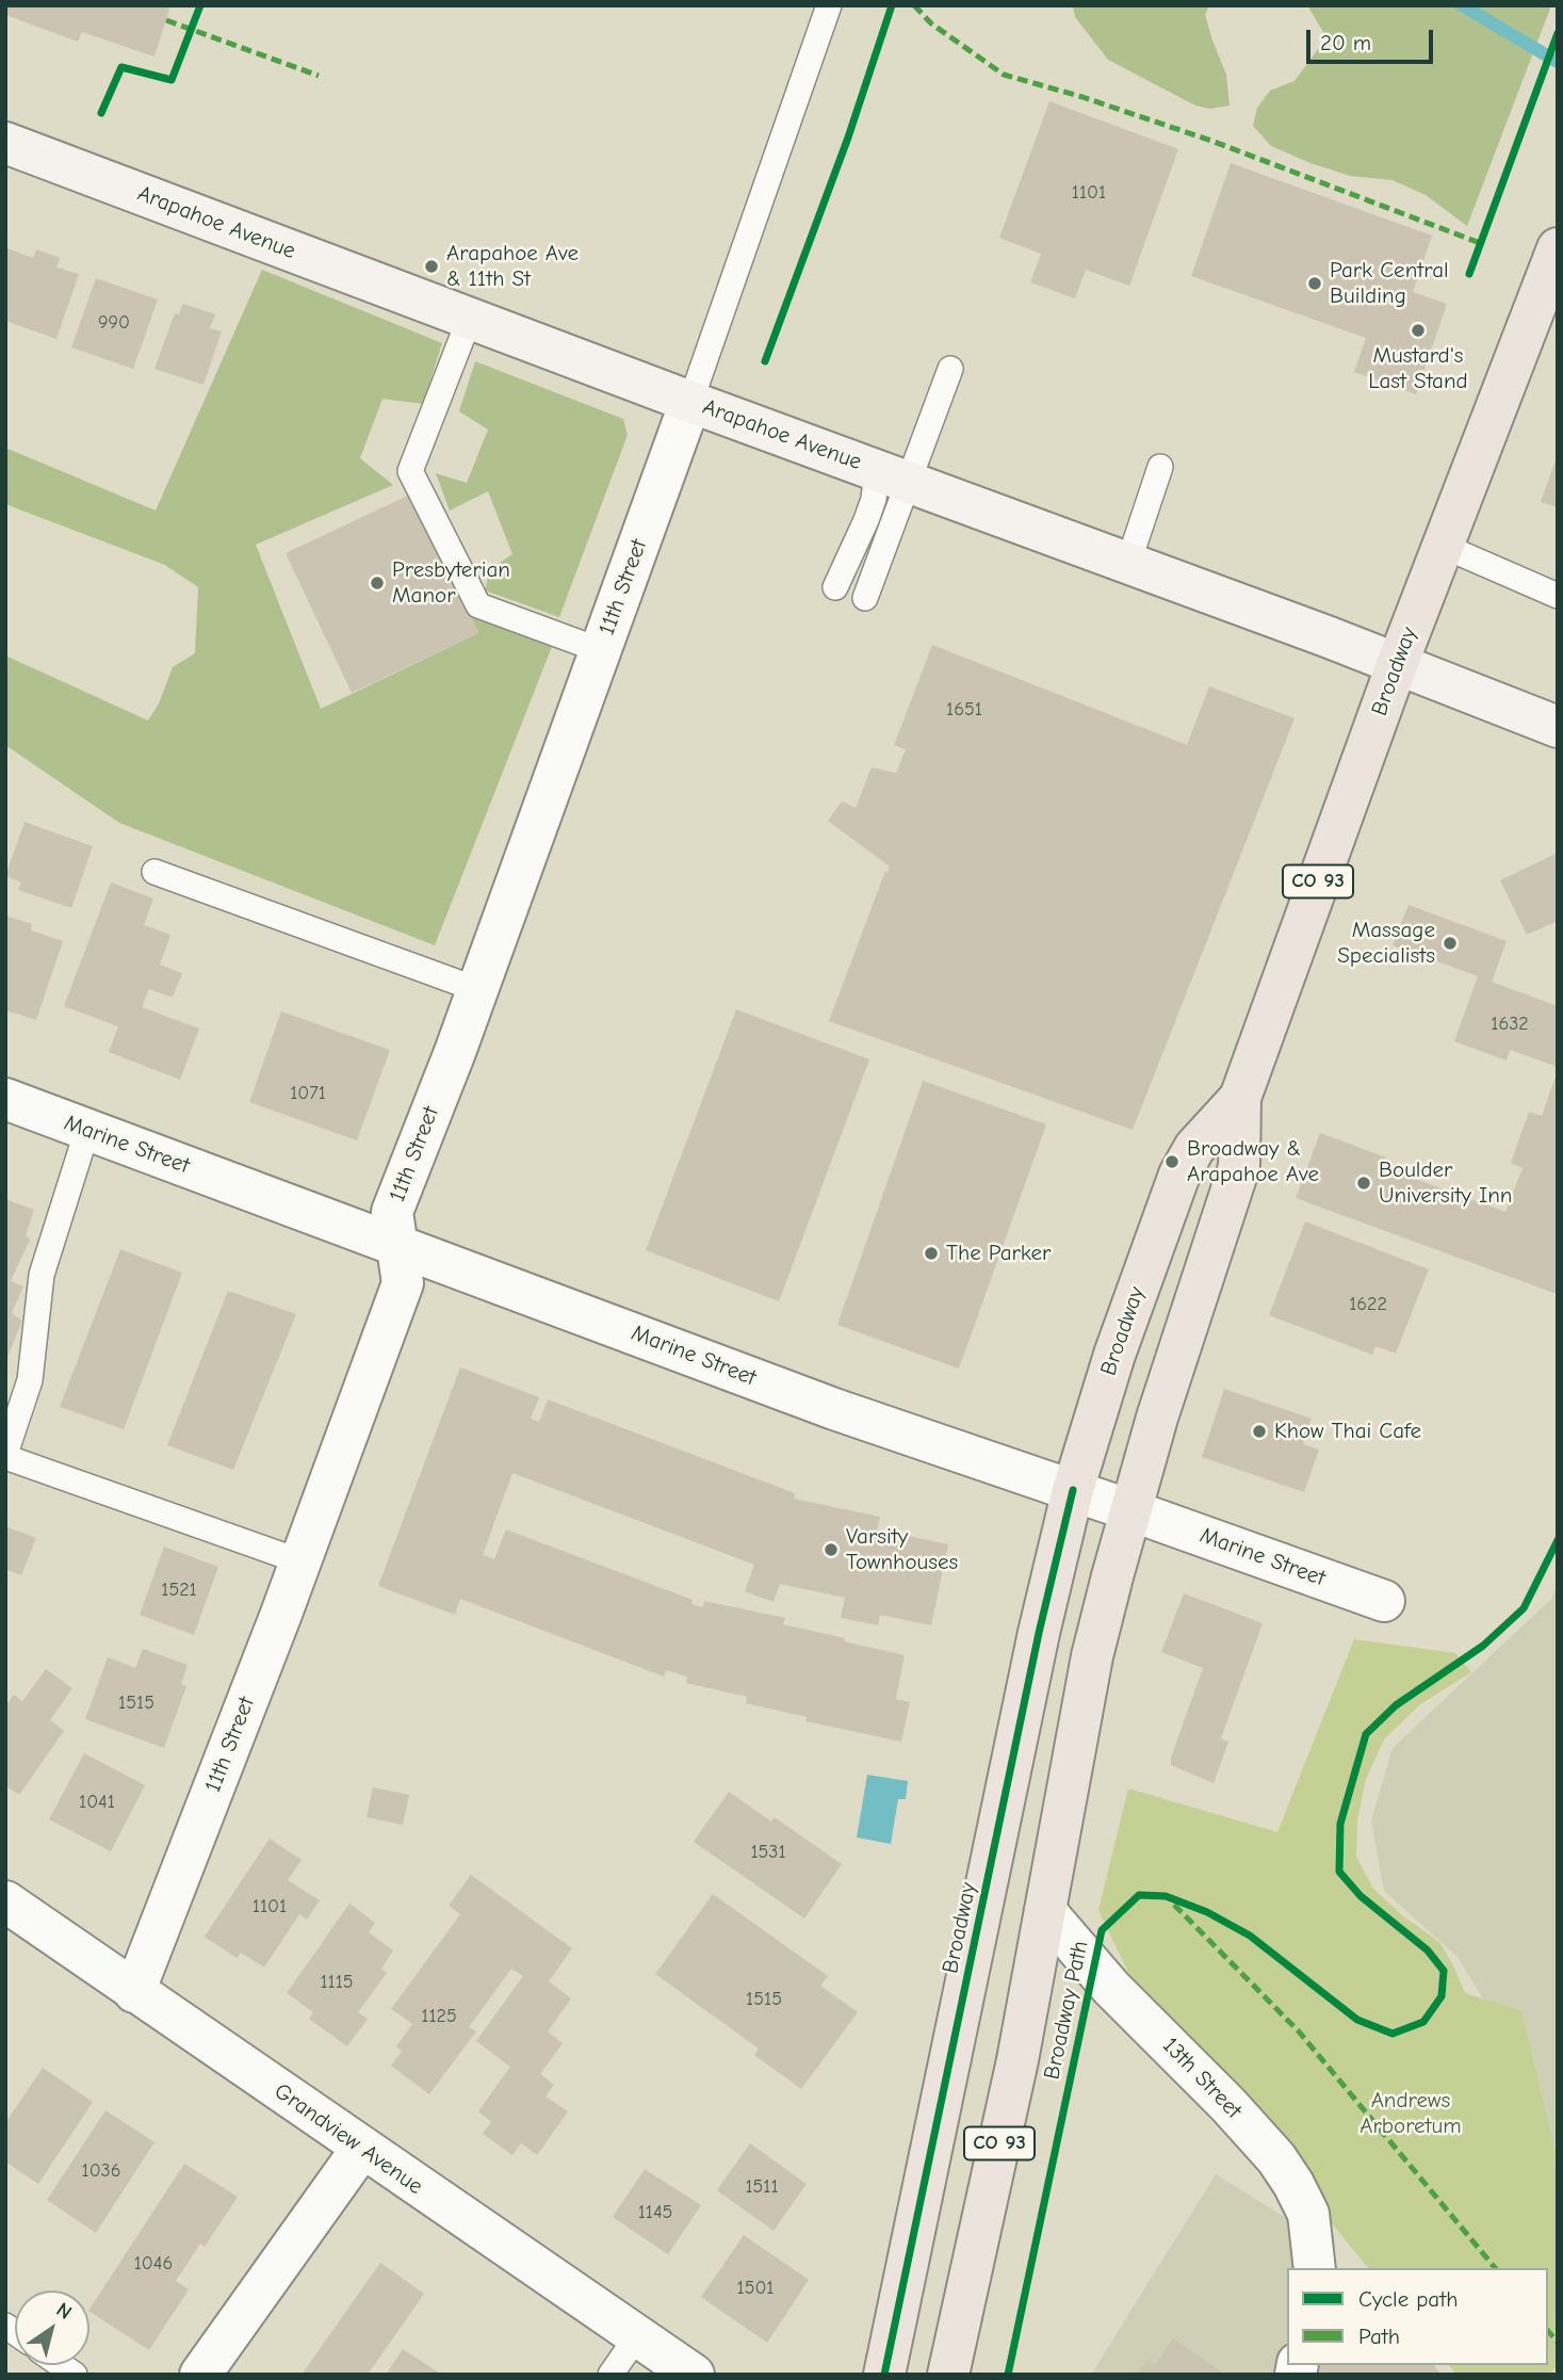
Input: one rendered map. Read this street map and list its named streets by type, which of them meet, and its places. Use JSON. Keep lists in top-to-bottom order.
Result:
{
  "streets": {
    "main road": ["Broadway", "CO 93"],
    "street": [
      "Arapahoe Avenue",
      "11th Street",
      "Marine Street",
      "13th Street",
      "Grandview Avenue"
    ],
    "cycle path": ["Broadway Path"]
  },
  "crossings": [
    ["Arapahoe Avenue", "11th Street"],
    ["Arapahoe Avenue", "Broadway"],
    ["11th Street", "Marine Street"],
    ["11th Street", "Grandview Avenue"],
    ["Broadway", "Marine Street"],
    ["Broadway", "13th Street"]
  ],
  "parks": ["Andrews Arboretum"],
  "places": [
    "Arapahoe Ave & 11th St",
    "Park Central Building",
    "Mustard's Last Stand",
    "Presbyterian Manor",
    "Massage Specialists",
    "Broadway & Arapahoe Ave",
    "Boulder University Inn",
    "The Parker",
    "Khow Thai Cafe",
    "Varsity Townhouses"
  ],
  "house_numbers": [
    "1101",
    "990",
    "1651",
    "1632",
    "1071",
    "1622",
    "1521",
    "1515",
    "1041",
    "1531",
    "1101",
    "1115",
    "1515",
    "1125",
    "1036",
    "1511",
    "1145",
    "1046",
    "1501"
  ],
  "legend": ["Cycle path", "Path"],
  "scale_bar": "20 m",
  "north": "top right"
}
